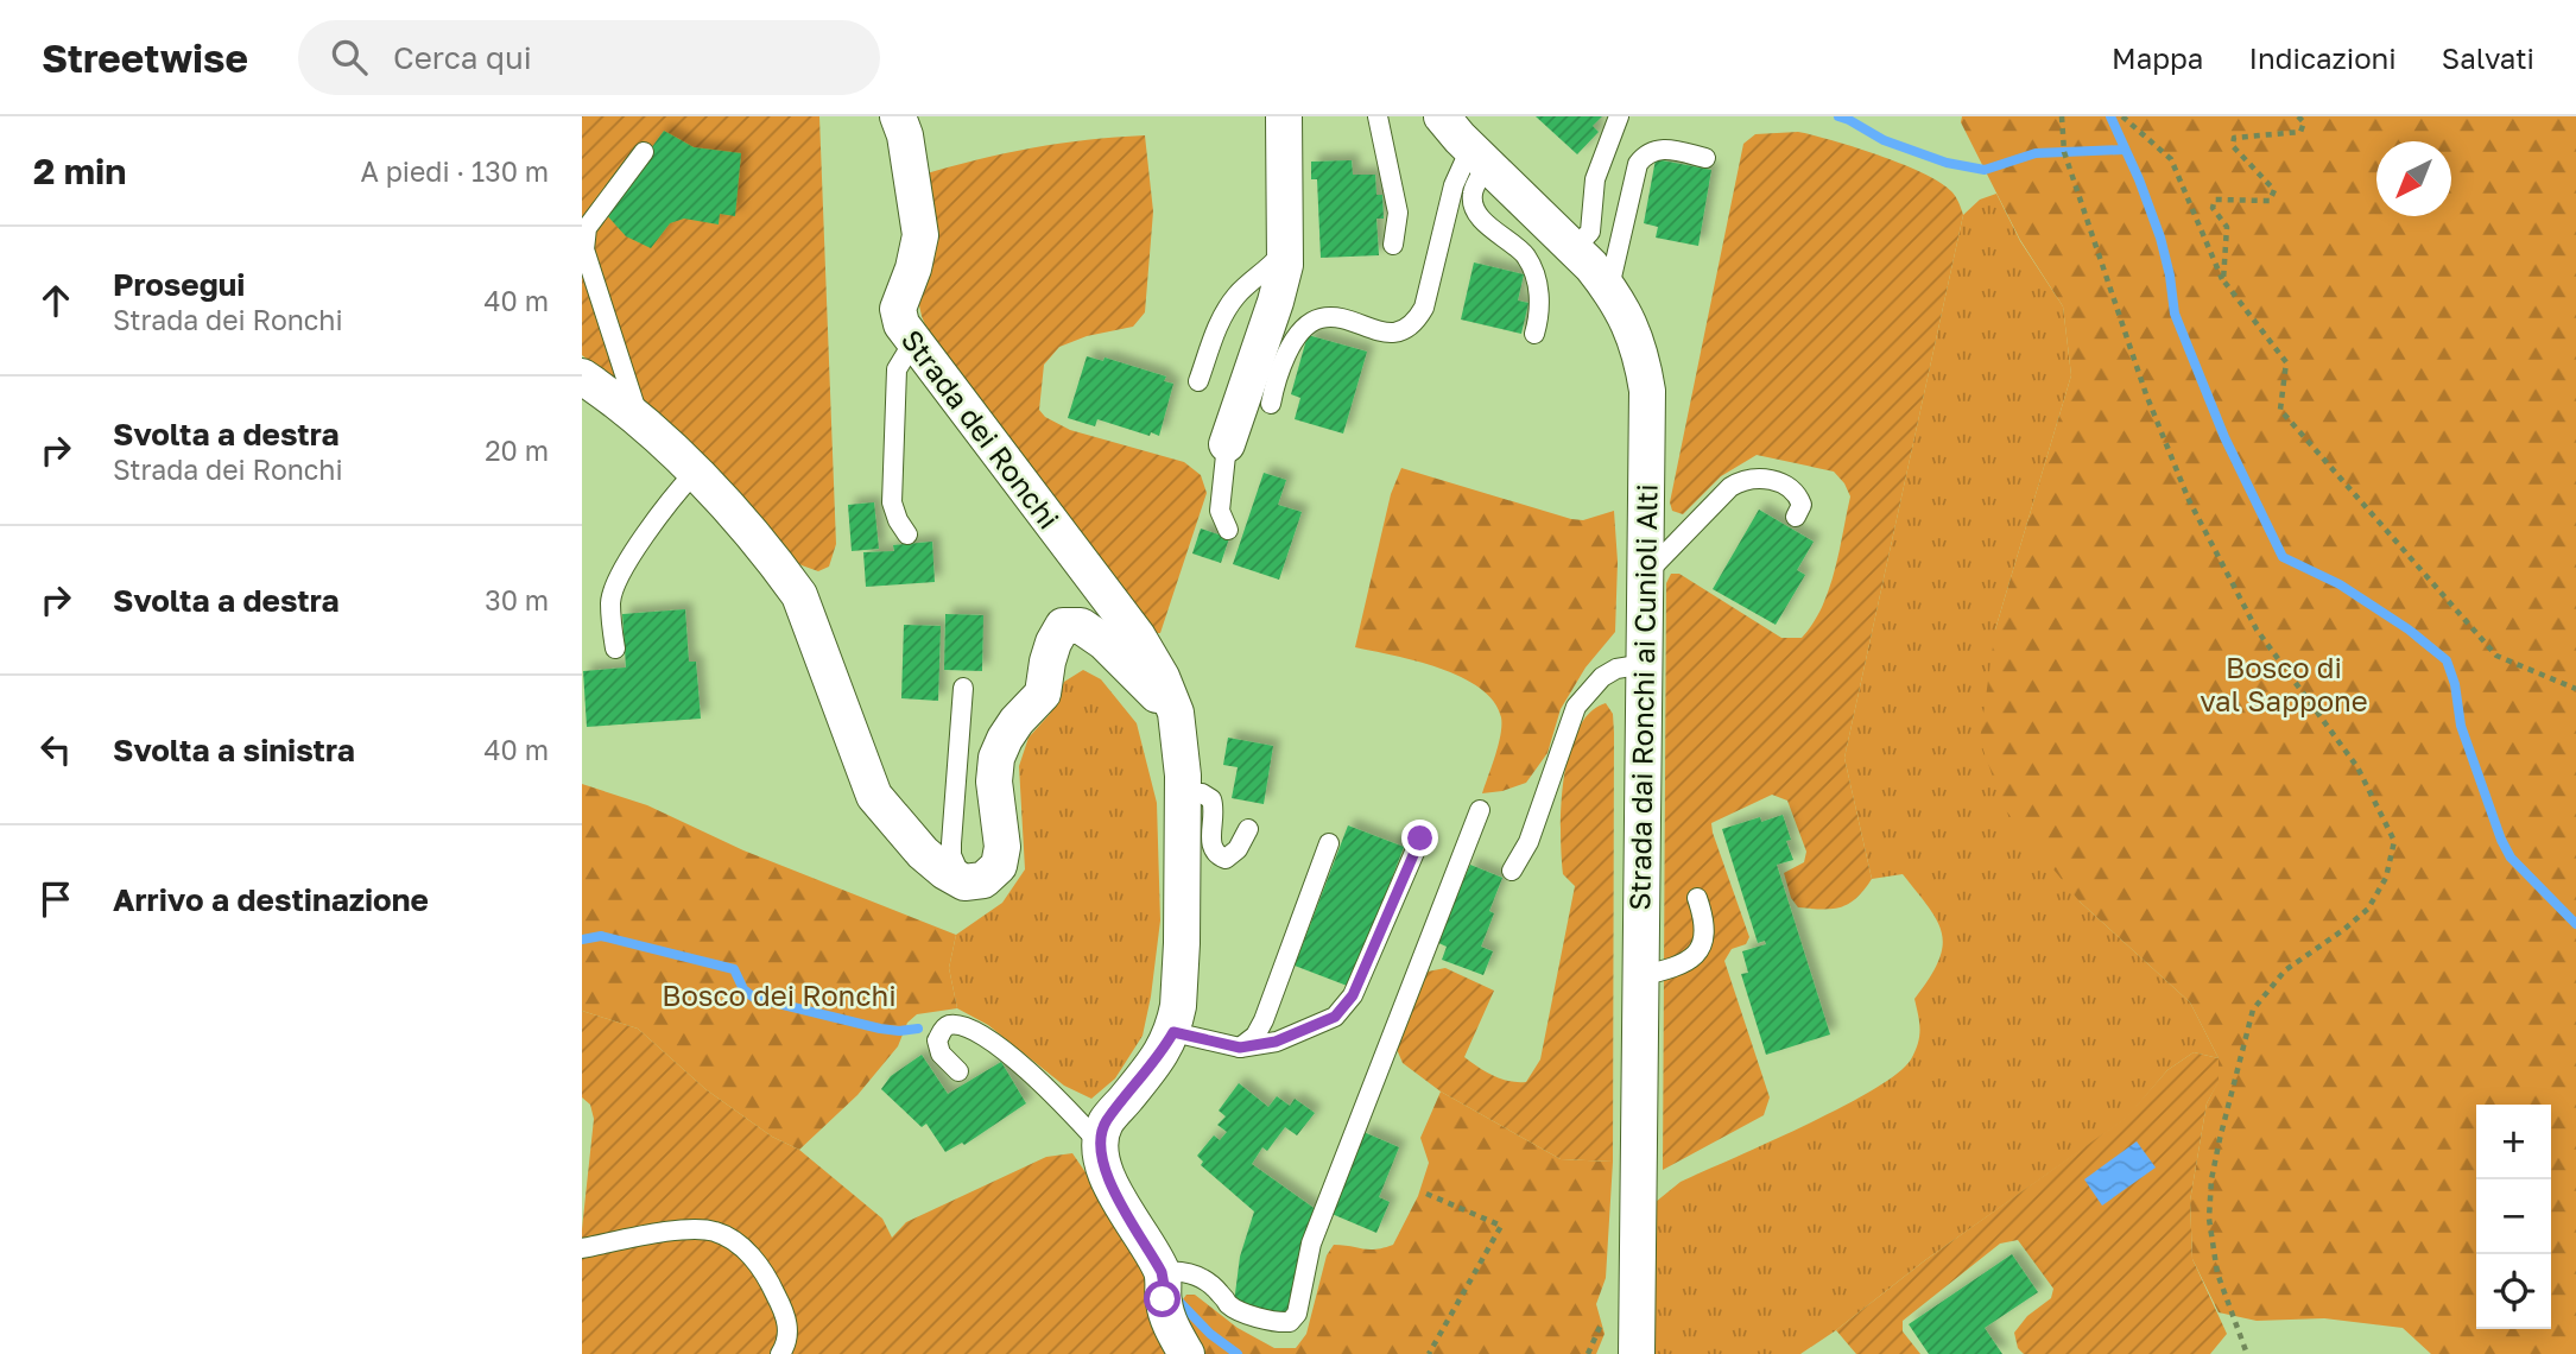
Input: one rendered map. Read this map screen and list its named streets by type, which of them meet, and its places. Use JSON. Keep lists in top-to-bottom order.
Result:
{
  "streets": {
    "street": ["Strada dei Ronchi", "Strada dai Ronchi ai Cunioli Alti"]
  },
  "parks": ["Bosco di val Sappone", "Bosco dei Ronchi"],
  "north": "bottom left",
  "page": {
    "header": "Streetwise",
    "search": "Cerca qui",
    "nav": ["Mappa", "Indicazioni", "Salvati"],
    "heading": ["2 min", "A piedi · 130 m"],
    "list": [
      ["Prosegui", "Strada dei Ronchi", "40 m"],
      ["Svolta a destra", "Strada dei Ronchi", "20 m"],
      ["Svolta a destra", "30 m"],
      ["Svolta a sinistra", "40 m"],
      "Arrivo a destinazione"
    ],
    "map_buttons": ["+", "−"]
  }
}
